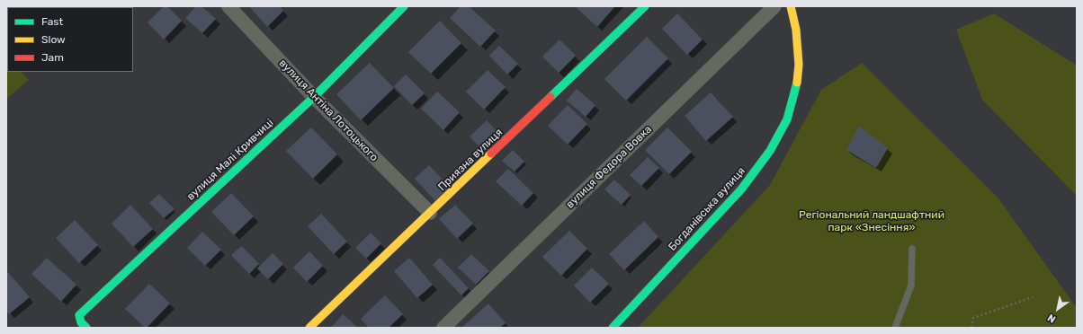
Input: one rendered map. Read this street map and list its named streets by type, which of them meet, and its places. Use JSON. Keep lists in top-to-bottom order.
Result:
{
  "streets": {
    "street": [
      "вулиця Антіна Лотоцького",
      "вулиця Малі Кривчиці",
      "Приязна вулиця",
      "вулиця Федора Вовка",
      "Богданівська вулиця"
    ]
  },
  "crossings": [
    ["вулиця Антіна Лотоцького", "вулиця Малі Кривчиці"],
    ["вулиця Антіна Лотоцького", "Приязна вулиця"]
  ],
  "parks": ["Регіональний ландшафтний парк «Знесіння»"],
  "legend": ["Fast", "Slow", "Jam"],
  "north": "bottom left"
}
